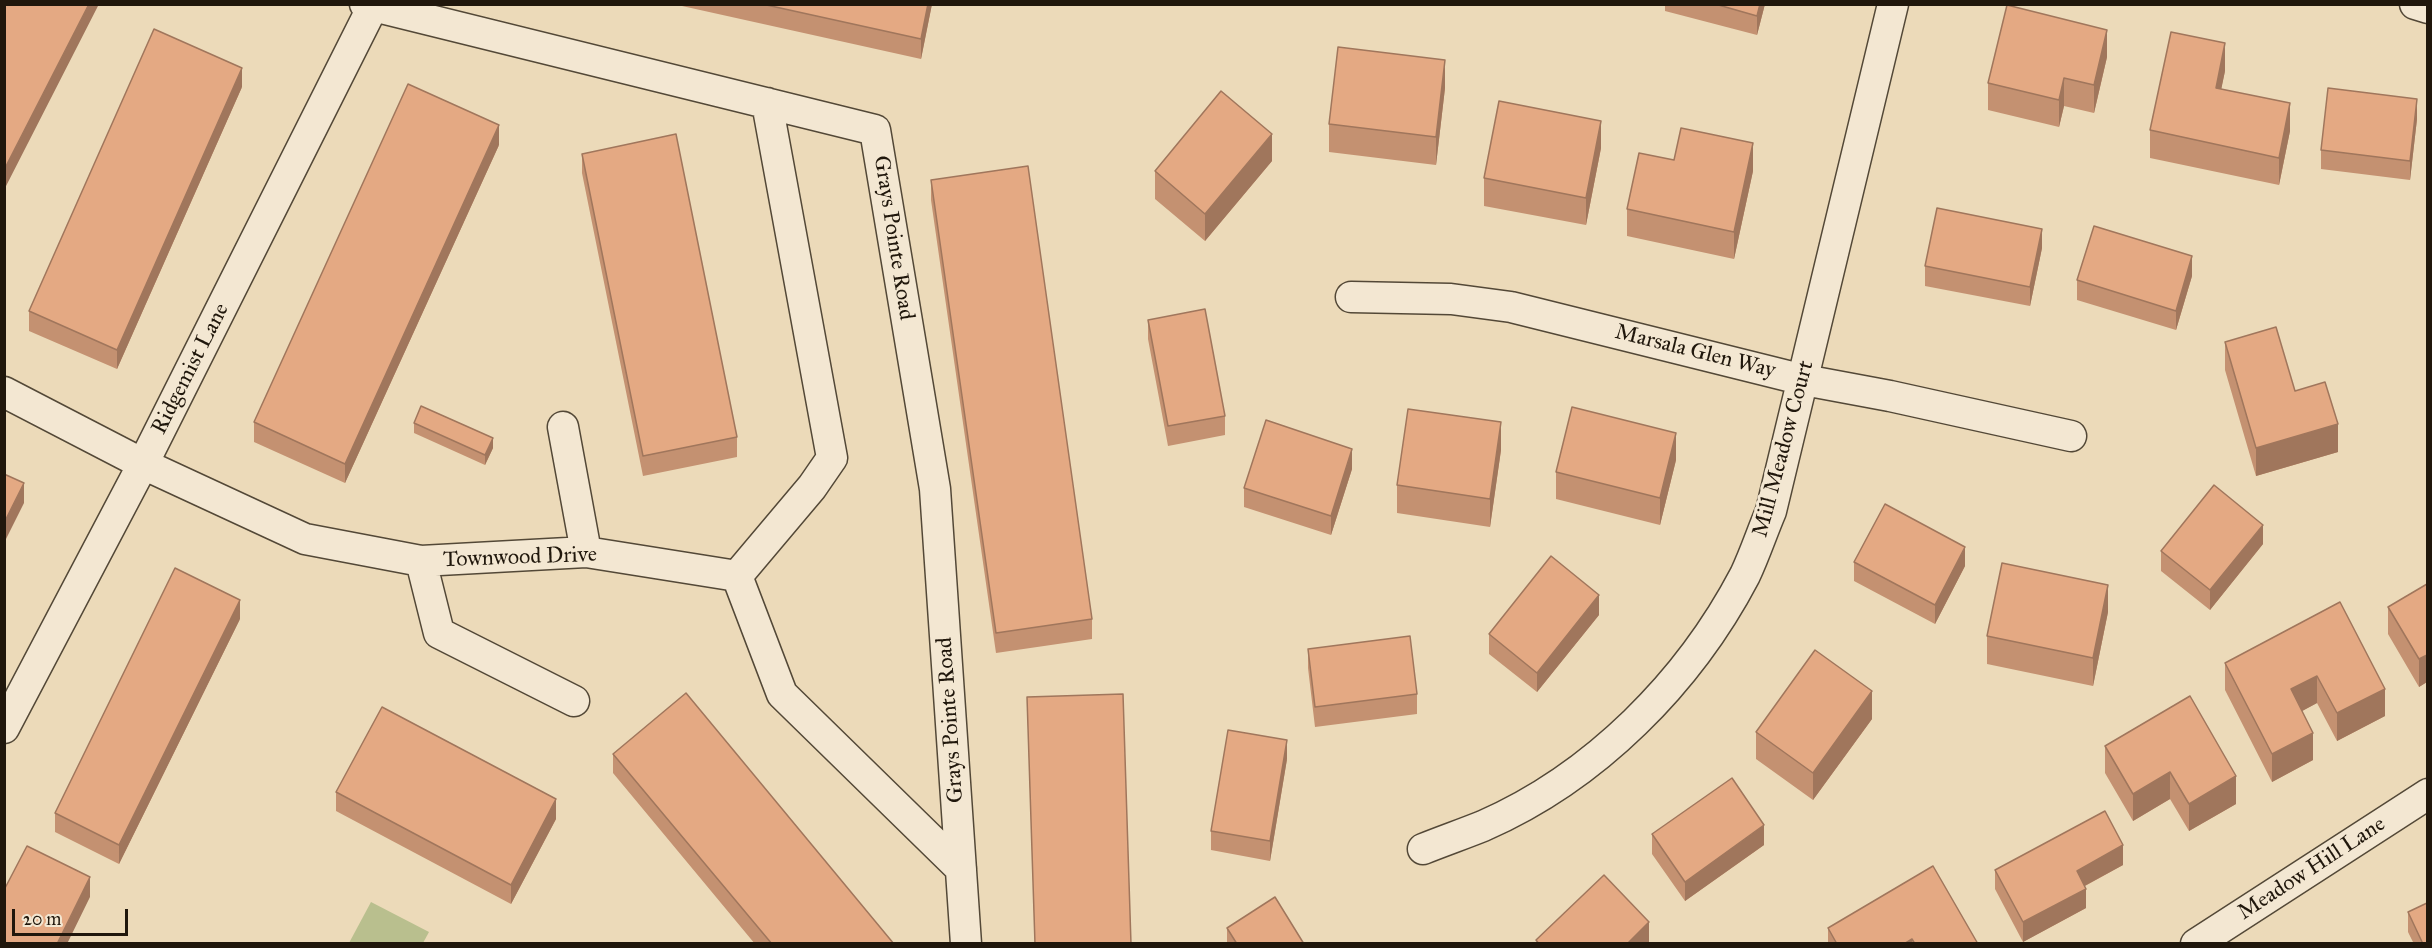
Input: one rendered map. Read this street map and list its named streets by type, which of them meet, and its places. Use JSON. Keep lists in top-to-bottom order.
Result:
{
  "streets": {
    "street": [
      "Grays Pointe Road",
      "Marsala Glen Way",
      "Ridgemist Lane",
      "Mill Meadow Court",
      "Townwood Drive",
      "Meadow Hill Lane"
    ]
  },
  "crossings": [
    ["Grays Pointe Road", "Ridgemist Lane"],
    ["Marsala Glen Way", "Mill Meadow Court"],
    ["Ridgemist Lane", "Townwood Drive"]
  ],
  "scale_bar": "20 m"
}
